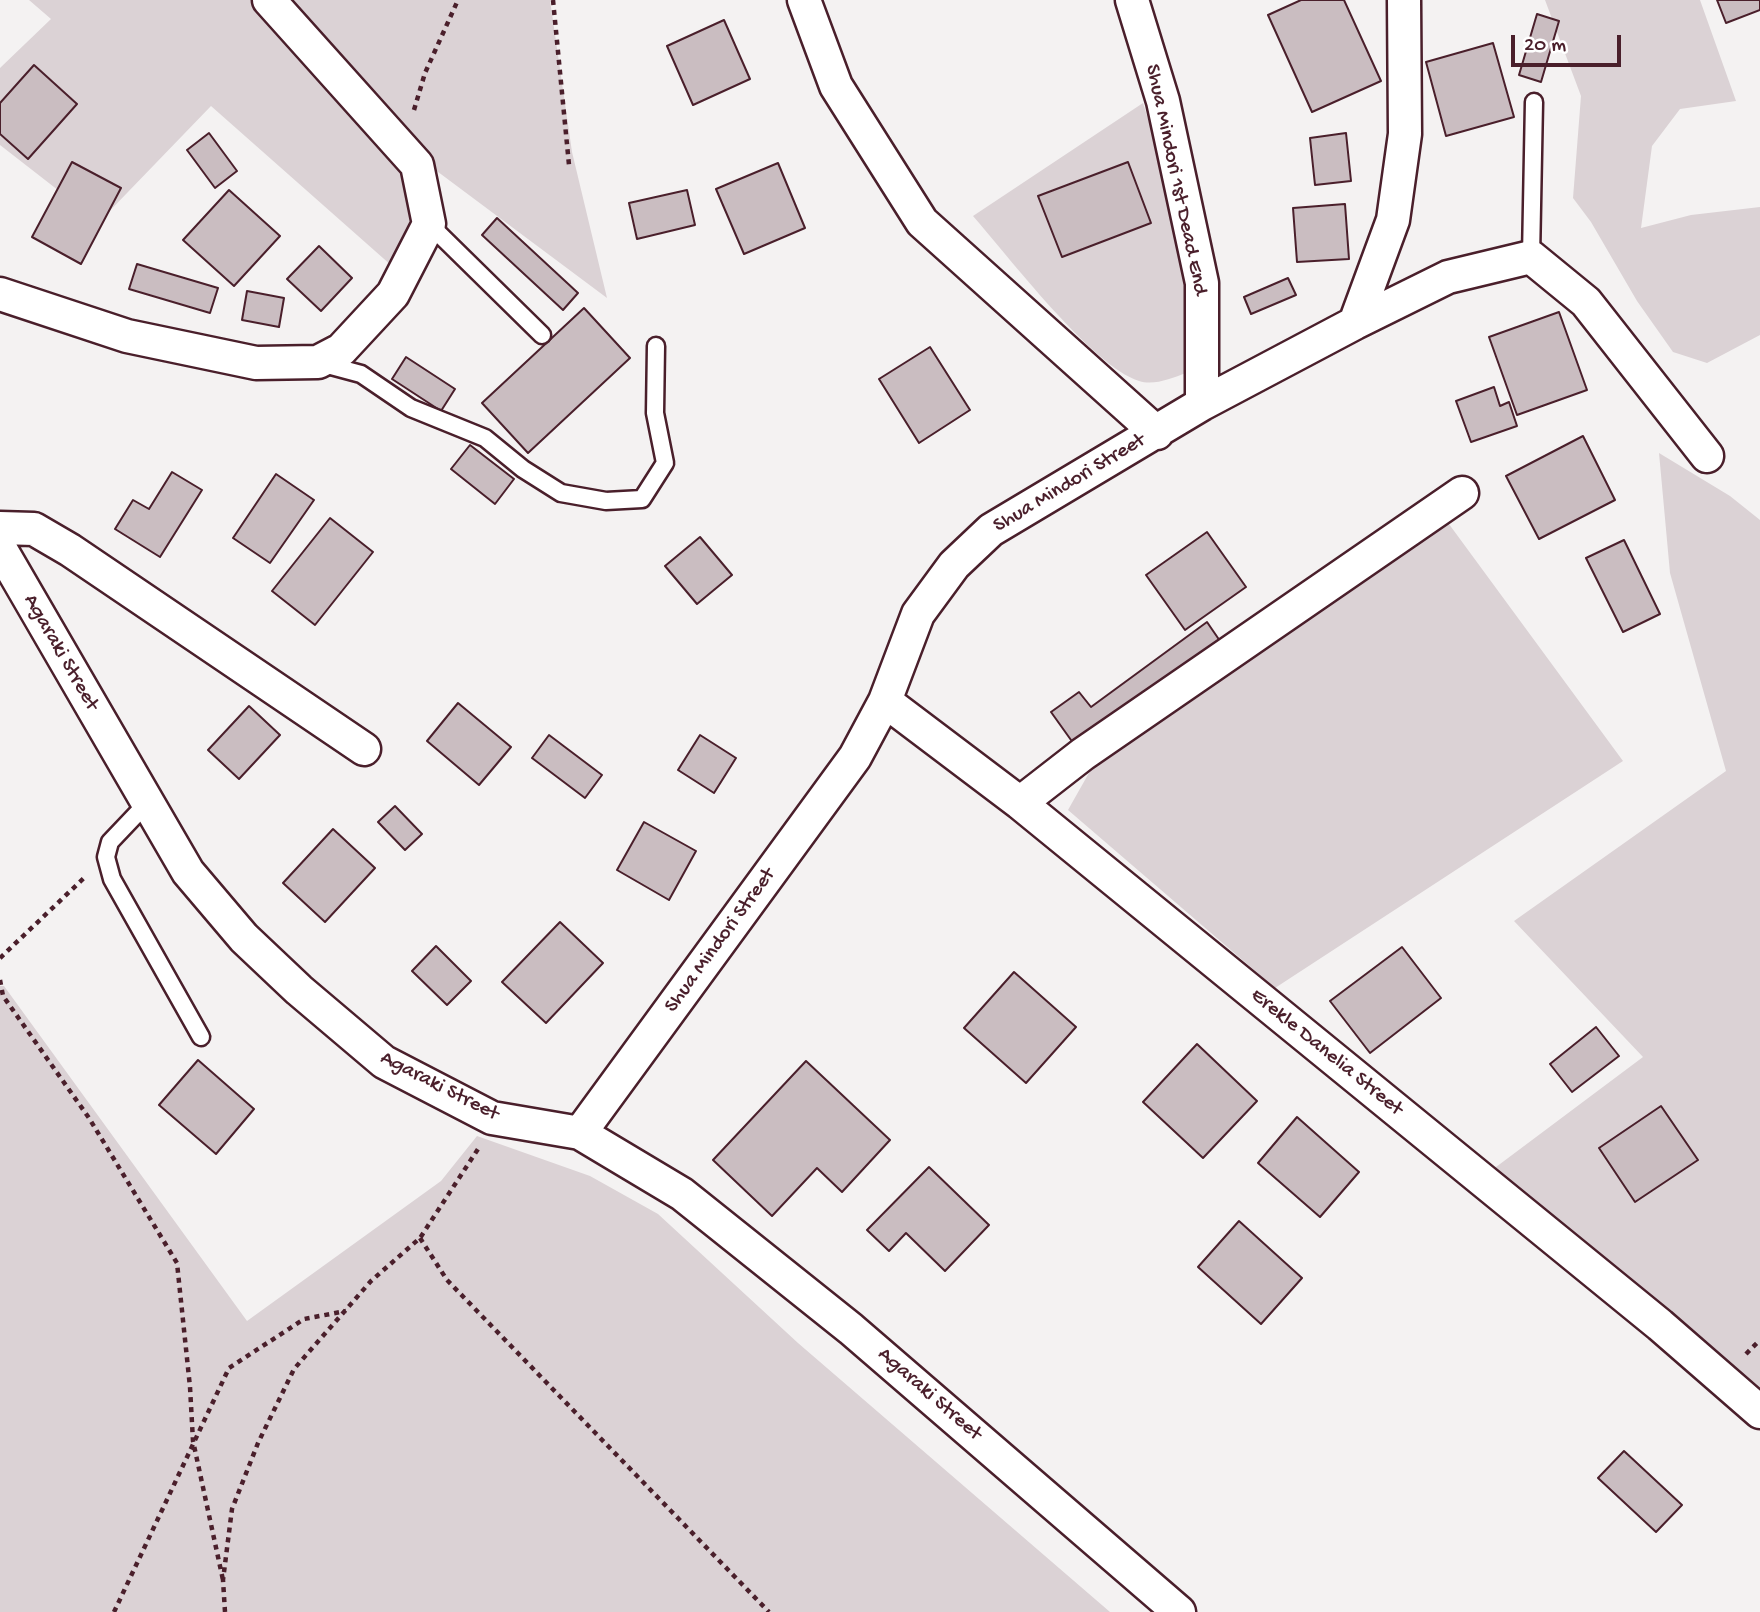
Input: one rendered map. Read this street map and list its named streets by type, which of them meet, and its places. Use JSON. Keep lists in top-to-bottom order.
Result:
{
  "streets": {
    "street": [
      "Shua Mindori 1st Dead End",
      "Shua Mindori Street",
      "Agaraki Street",
      "Erekle Danelia Street"
    ]
  },
  "crossings": [
    ["Shua Mindori 1st Dead End", "Shua Mindori Street"],
    ["Shua Mindori Street", "Agaraki Street"],
    ["Shua Mindori Street", "Erekle Danelia Street"]
  ],
  "scale_bar": "20 m"
}
